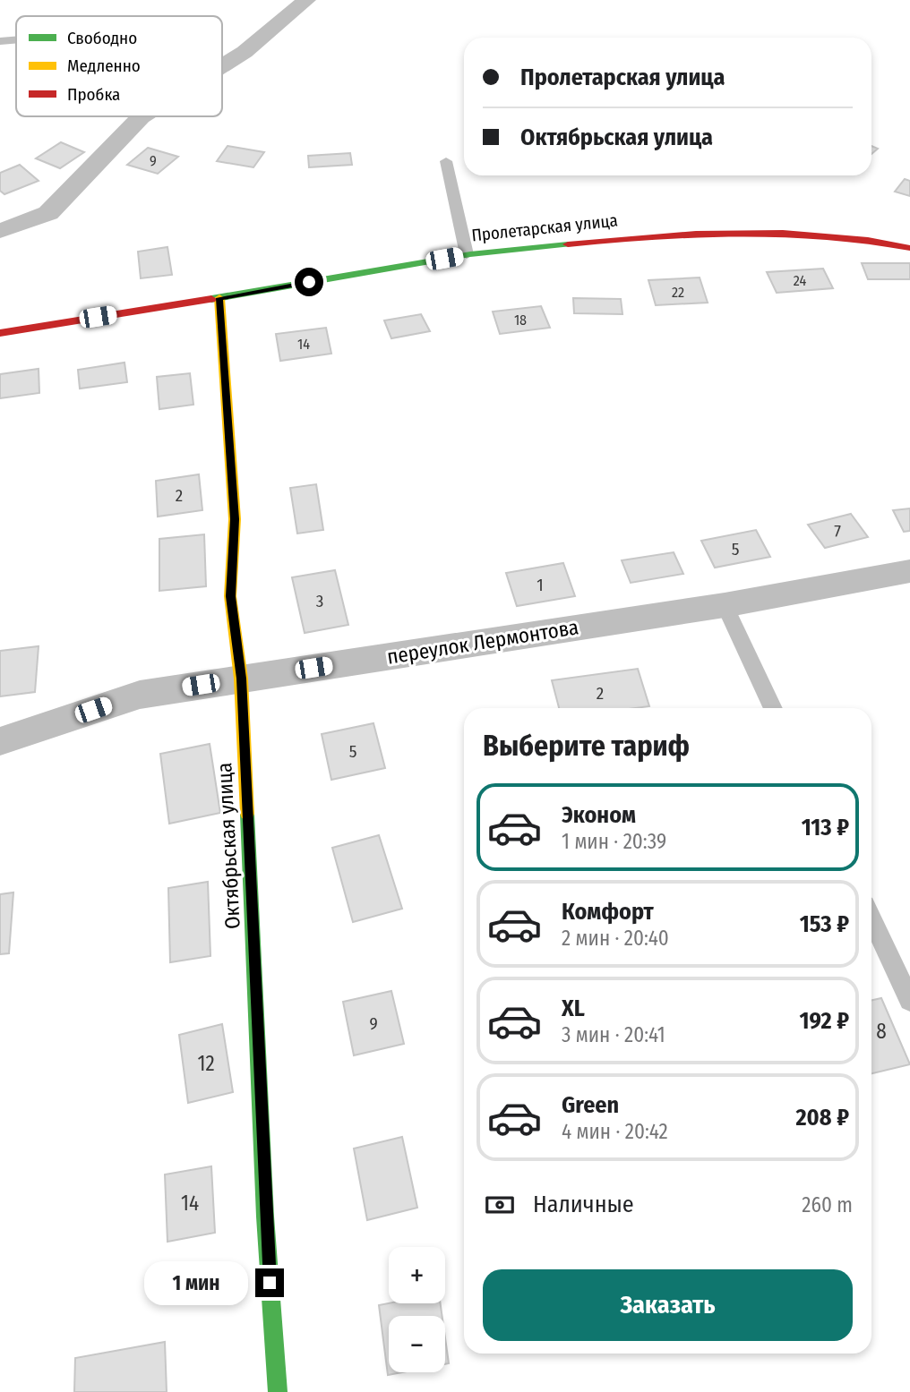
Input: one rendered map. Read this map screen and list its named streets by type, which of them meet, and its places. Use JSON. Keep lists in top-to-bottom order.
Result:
{
  "streets": {
    "street": ["Пролетарская улица", "переулок Лермонтова", "Октябрьская улица"]
  },
  "crossings": [
    ["Пролетарская улица", "Октябрьская улица"],
    ["переулок Лермонтова", "Октябрьская улица"]
  ],
  "house_numbers": [
    "9",
    "24",
    "22",
    "18",
    "14",
    "2",
    "7",
    "5",
    "1",
    "3",
    "2",
    "5",
    "9",
    "8",
    "12",
    "14"
  ],
  "legend": ["Свободно", "Медленно", "Пробка"],
  "page": {
    "banner": ["Пролетарская улица", "Октябрьская улица"],
    "heading": "Выберите тариф",
    "list": [
      {
        "name": "Эконом",
        "note": "1 мин · 20:39",
        "value": "113 ₽"
      },
      {
        "name": "Комфорт",
        "note": "2 мин · 20:40",
        "value": "153 ₽"
      },
      {
        "name": "XL",
        "note": "3 мин · 20:41",
        "value": "192 ₽"
      },
      {
        "name": "Green",
        "note": "4 мин · 20:42",
        "value": "208 ₽"
      }
    ],
    "pay": ["Наличные", "260 m"],
    "map_buttons": ["+", "−"],
    "buttons": "Заказать",
    "bubble": "1 мин"
  }
}
